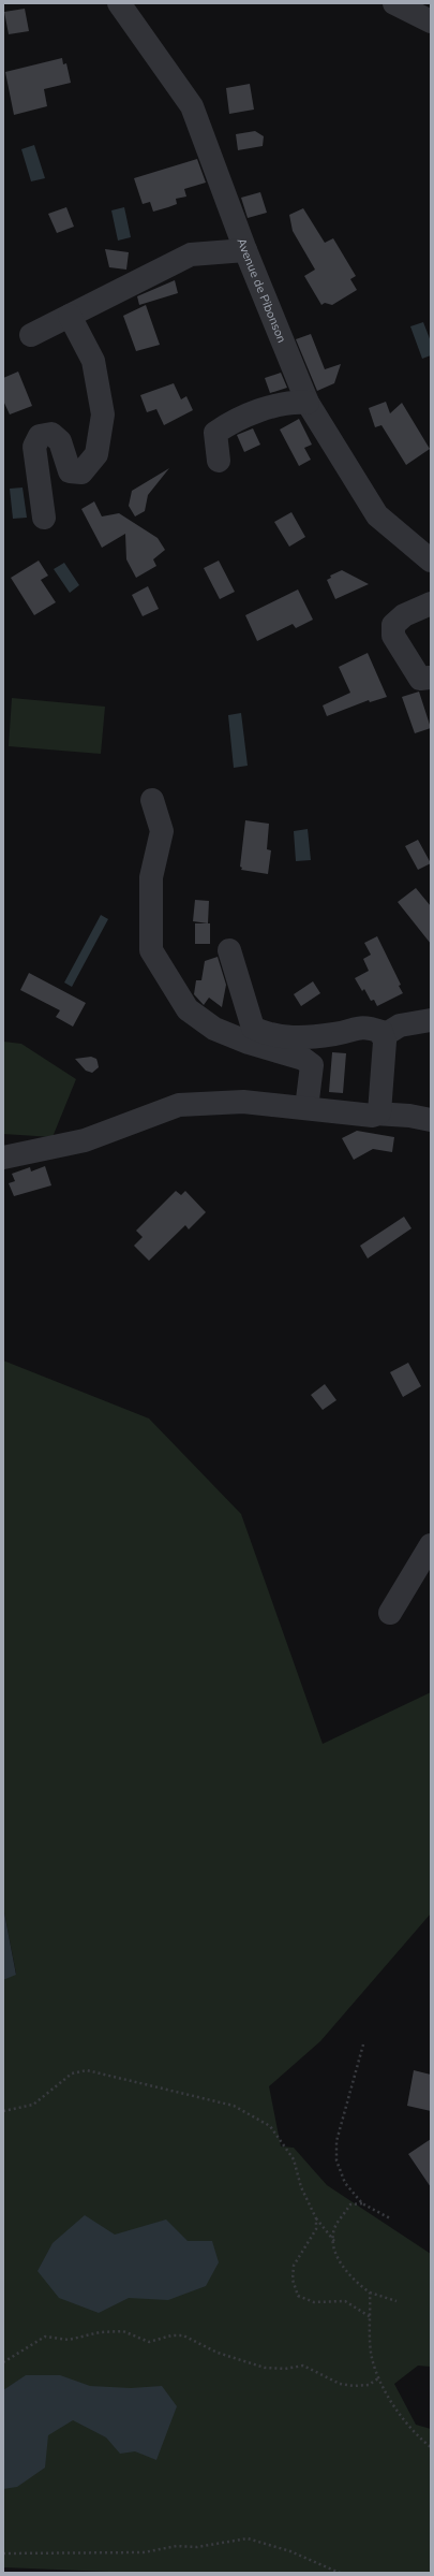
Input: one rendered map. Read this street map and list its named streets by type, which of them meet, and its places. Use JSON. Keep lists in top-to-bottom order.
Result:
{
  "streets": {
    "street": ["Avenue de Pibonson"]
  }
}
